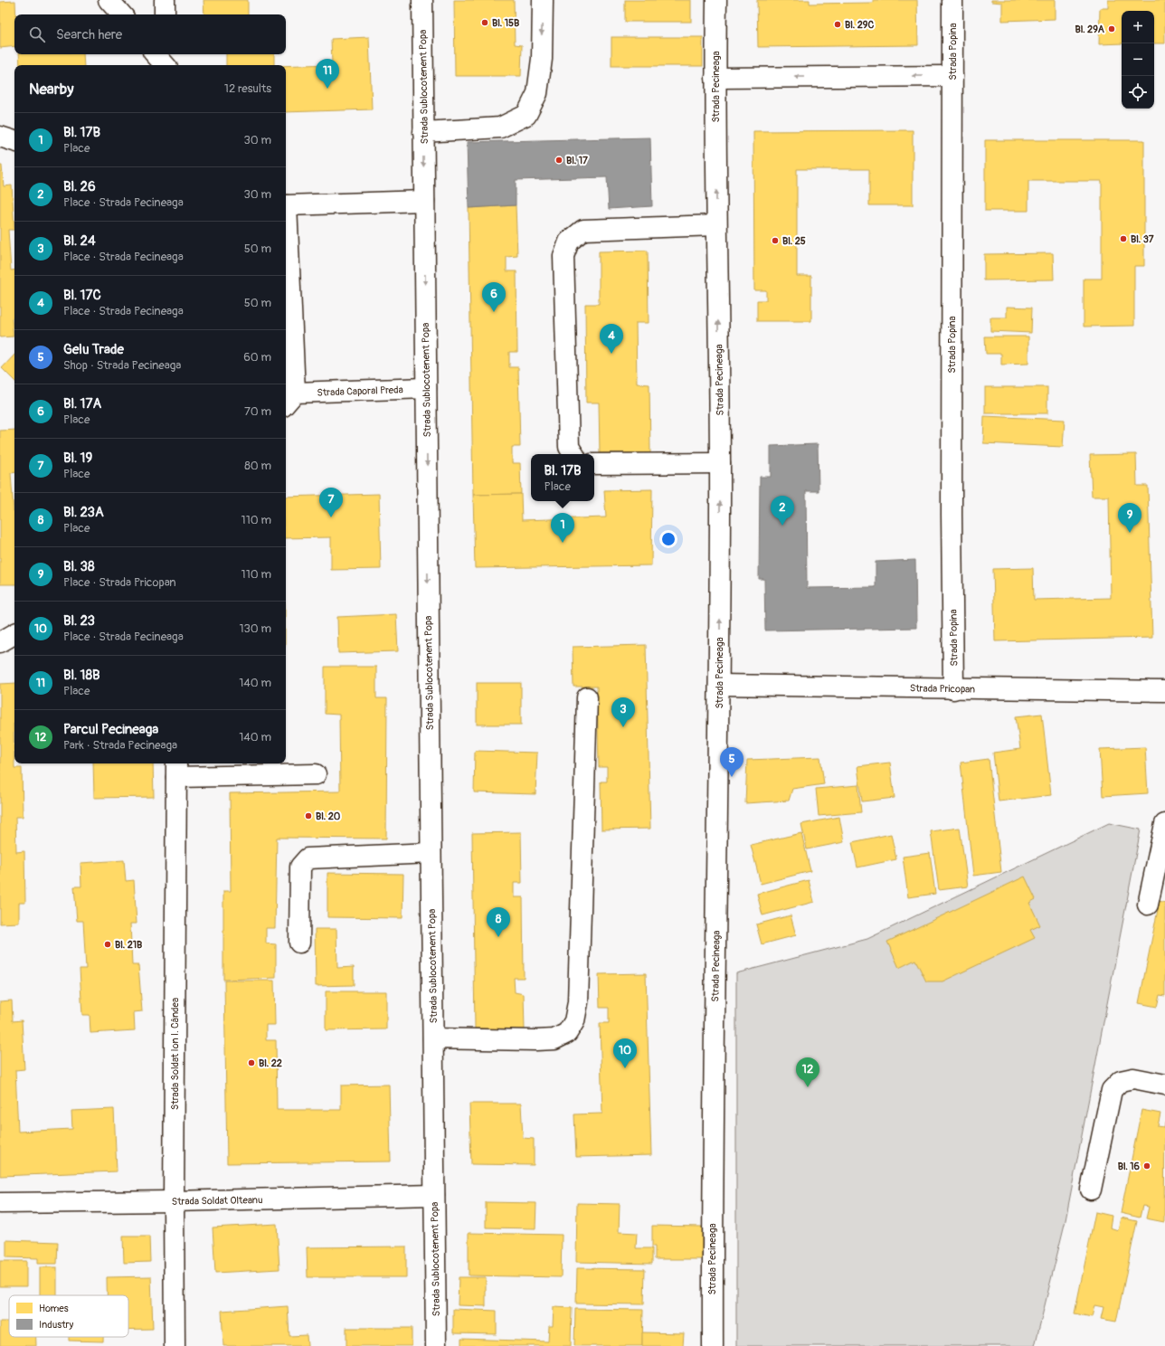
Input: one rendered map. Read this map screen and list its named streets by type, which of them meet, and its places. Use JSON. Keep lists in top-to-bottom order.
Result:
{
  "streets": {
    "street": [
      "Strada Popina",
      "Strada Sublocotenent Popa",
      "Strada Pecineaga",
      "Strada Caporal Preda",
      "Strada Pricopan",
      "Strada Soldat Ion I. Cândea",
      "Strada Soldat Olteanu"
    ]
  },
  "crossings": [
    ["Strada Popina", "Strada Pricopan"],
    ["Strada Sublocotenent Popa", "Strada Caporal Preda"],
    ["Strada Sublocotenent Popa", "Strada Soldat Olteanu"],
    ["Strada Pecineaga", "Strada Pricopan"],
    ["Strada Soldat Ion I. Cândea", "Strada Soldat Olteanu"]
  ],
  "one_way": ["Strada Sublocotenent Popa", "Strada Pecineaga"],
  "places": [
    "Bl. 15B",
    "Bl. 29C",
    "Bl. 29A",
    "Bl. 17",
    "Bl. 37",
    "Bl. 25",
    "Bl. 20",
    "Bl. 21B",
    "Bl. 22",
    "Bl. 16"
  ],
  "legend": ["Homes", "Industry"],
  "page": {
    "map_buttons": ["+", "−"],
    "search": "Search here",
    "pins": [
      "11",
      "6",
      "4",
      "7",
      "2",
      "9",
      "1",
      "3",
      "5",
      "8",
      "10",
      "12"
    ],
    "heading": ["Nearby", "12 results"],
    "list": [
      {
        "mark": "1",
        "name": "Bl. 17B",
        "note": "Place",
        "value": "30 m"
      },
      {
        "mark": "2",
        "name": "Bl. 26",
        "note": "Place · Strada Pecineaga",
        "value": "30 m"
      },
      {
        "mark": "3",
        "name": "Bl. 24",
        "note": "Place · Strada Pecineaga",
        "value": "50 m"
      },
      {
        "mark": "4",
        "name": "Bl. 17C",
        "note": "Place · Strada Pecineaga",
        "value": "50 m"
      },
      {
        "mark": "5",
        "name": "Gelu Trade",
        "note": "Shop · Strada Pecineaga",
        "value": "60 m"
      },
      {
        "mark": "6",
        "name": "Bl. 17A",
        "note": "Place",
        "value": "70 m"
      },
      {
        "mark": "7",
        "name": "Bl. 19",
        "note": "Place",
        "value": "80 m"
      },
      {
        "mark": "8",
        "name": "Bl. 23A",
        "note": "Place",
        "value": "110 m"
      },
      {
        "mark": "9",
        "name": "Bl. 38",
        "note": "Place · Strada Pricopan",
        "value": "110 m"
      },
      {
        "mark": "10",
        "name": "Bl. 23",
        "note": "Place · Strada Pecineaga",
        "value": "130 m"
      },
      {
        "mark": "11",
        "name": "Bl. 18B",
        "note": "Place",
        "value": "140 m"
      },
      {
        "mark": "12",
        "name": "Parcul Pecineaga",
        "note": "Park · Strada Pecineaga",
        "value": "140 m"
      }
    ],
    "popup": ["Bl. 17B", "Place"]
  }
}
